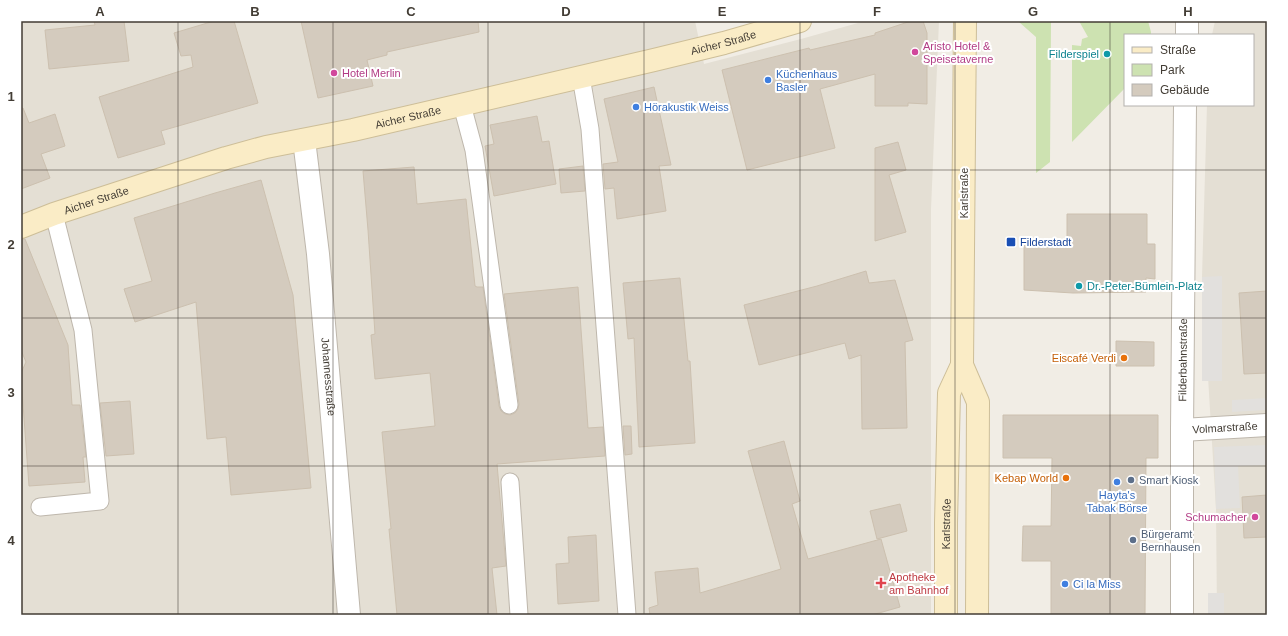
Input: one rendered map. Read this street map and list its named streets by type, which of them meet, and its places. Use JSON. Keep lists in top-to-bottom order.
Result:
{
  "streets": {
    "main road": ["Aicher Straße", "Karlstraße"],
    "street": ["Filderbahnstraße", "Johannesstraße", "Volmarstraße"]
  },
  "crossings": [
    ["Aicher Straße", "Johannesstraße"],
    ["Filderbahnstraße", "Volmarstraße"]
  ],
  "places": {
    "other": [
      "Aristo Hotel & Speisetaverne",
      "Filderspiel",
      "Hotel Merlin",
      "Küchenhaus Basler",
      "Hörakustik Weiss",
      "Dr.-Peter-Bümlein-Platz",
      "Eiscafé Verdi",
      "Kebap World",
      "Smart Kiosk",
      "Hayta's Tabak Börse",
      "Schumacher",
      "Bürgeramt Bernhausen",
      "Ci la Miss"
    ],
    "transit": ["Filderstadt"],
    "health": ["Apotheke am Bahnhof"]
  },
  "legend": ["Straße", "Park", "Gebäude"],
  "grid": {
    "columns": [
      "A",
      "B",
      "C",
      "D",
      "E",
      "F",
      "G",
      "H"
    ],
    "rows": [
      "1",
      "2",
      "3",
      "4"
    ]
  }
}
